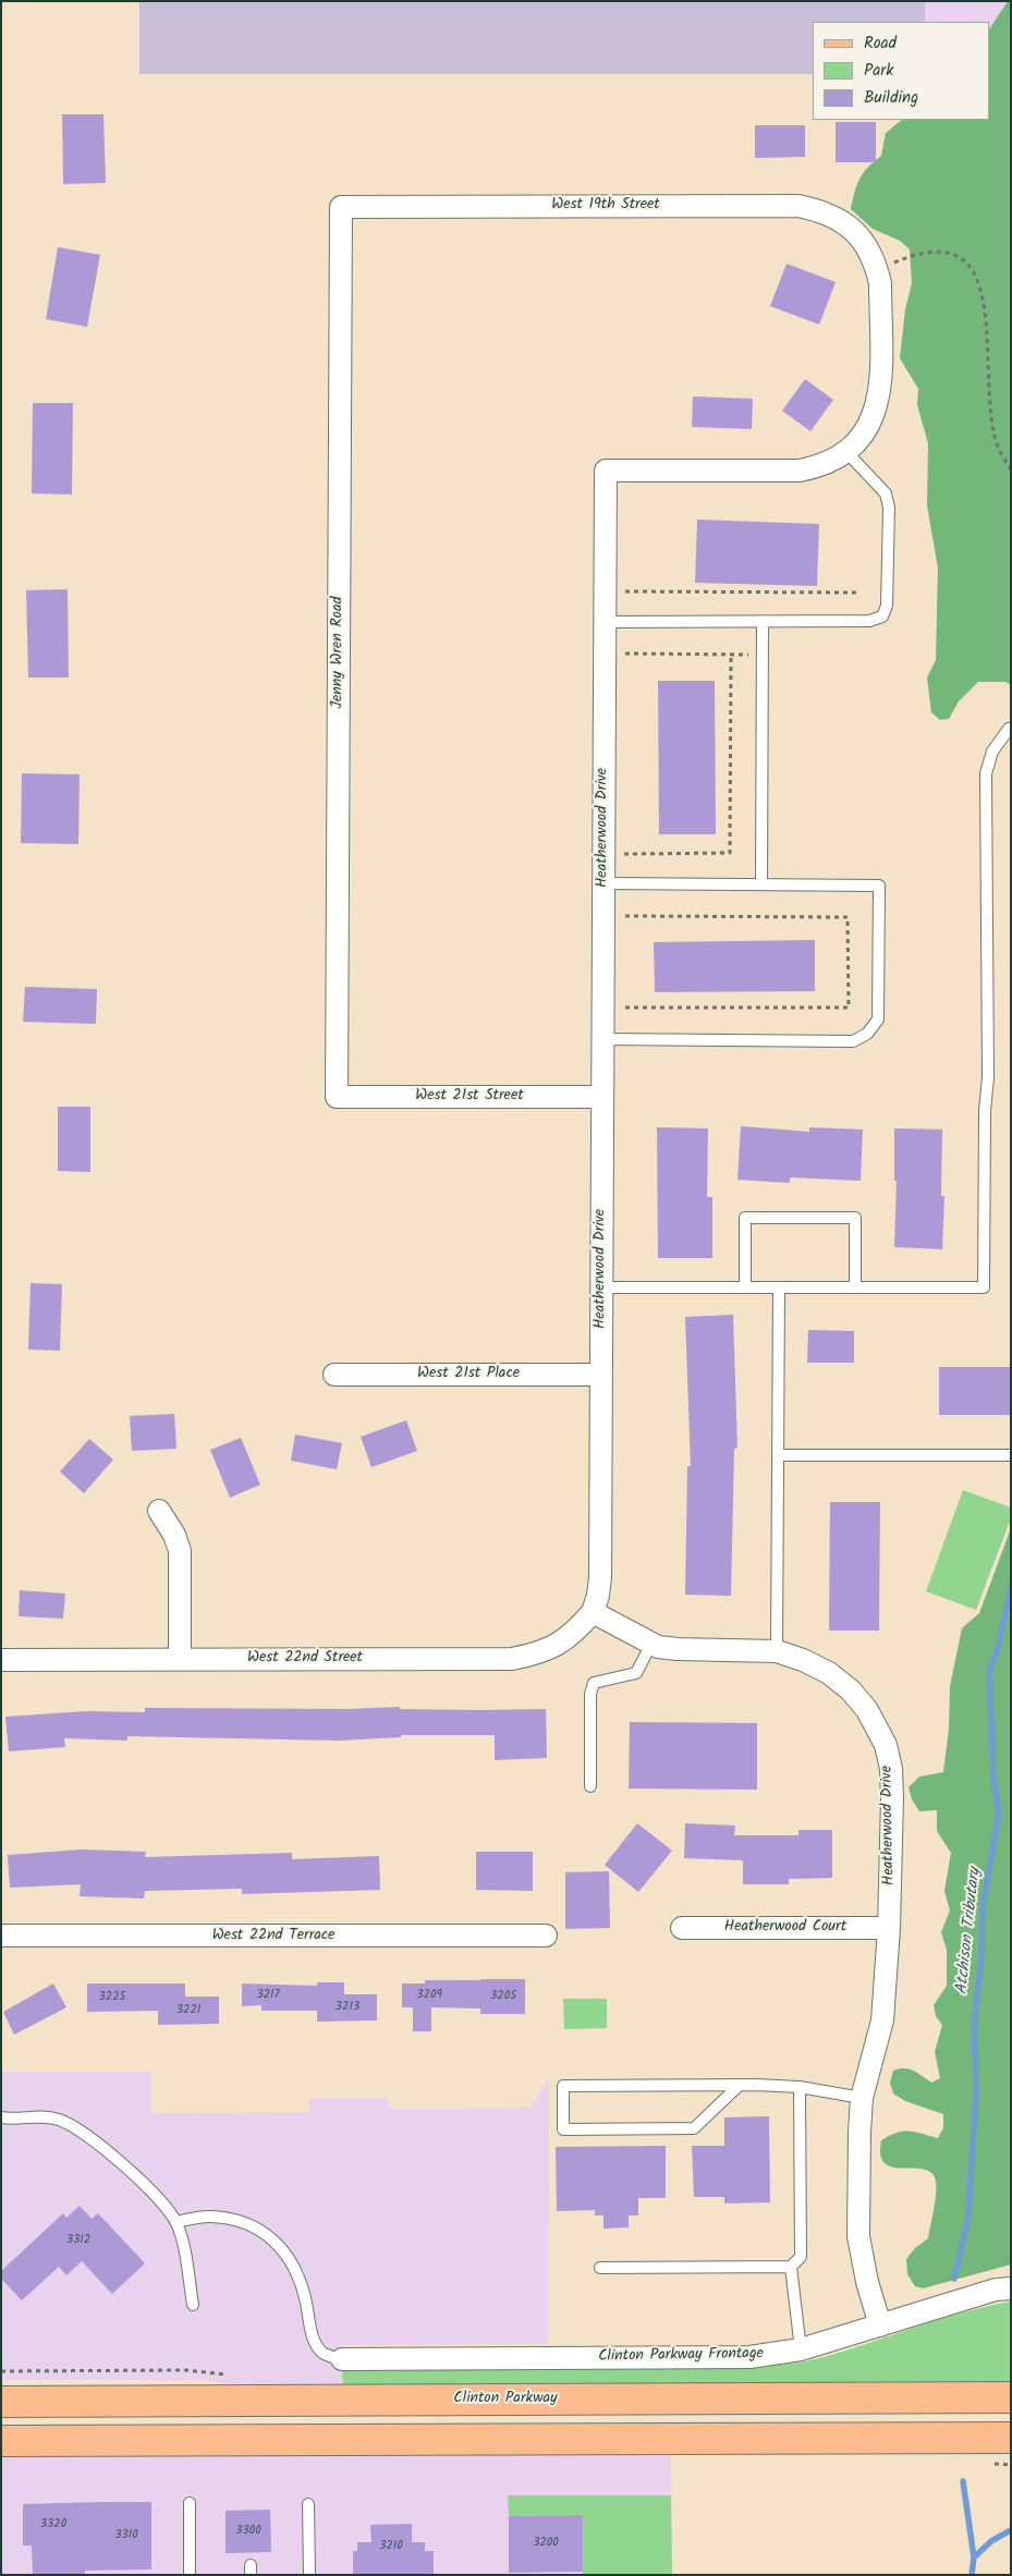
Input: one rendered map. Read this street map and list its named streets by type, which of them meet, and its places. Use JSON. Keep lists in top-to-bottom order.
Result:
{
  "streets": {
    "main road": ["Clinton Parkway"],
    "street": [
      "West 19th Street",
      "Jenny Wren Road",
      "Heatherwood Drive",
      "West 21st Street",
      "West 21st Place",
      "West 22nd Street",
      "Heatherwood Court",
      "West 22nd Terrace",
      "Clinton Parkway Frontage"
    ]
  },
  "crossings": [
    ["West 19th Street", "Jenny Wren Road"],
    ["West 19th Street", "Heatherwood Drive"],
    ["Jenny Wren Road", "West 21st Street"],
    ["Heatherwood Drive", "West 21st Street"],
    ["Heatherwood Drive", "West 21st Place"],
    ["Heatherwood Drive", "West 22nd Street"],
    ["Heatherwood Drive", "Heatherwood Court"],
    ["Heatherwood Drive", "Clinton Parkway Frontage"]
  ],
  "water": ["Atchison Tributary"],
  "house_numbers": [
    "3217",
    "3209",
    "3205",
    "3225",
    "3213",
    "3221",
    "3312",
    "3320",
    "3300",
    "3310",
    "3200",
    "3210"
  ],
  "legend": ["Road", "Park", "Building"]
}
